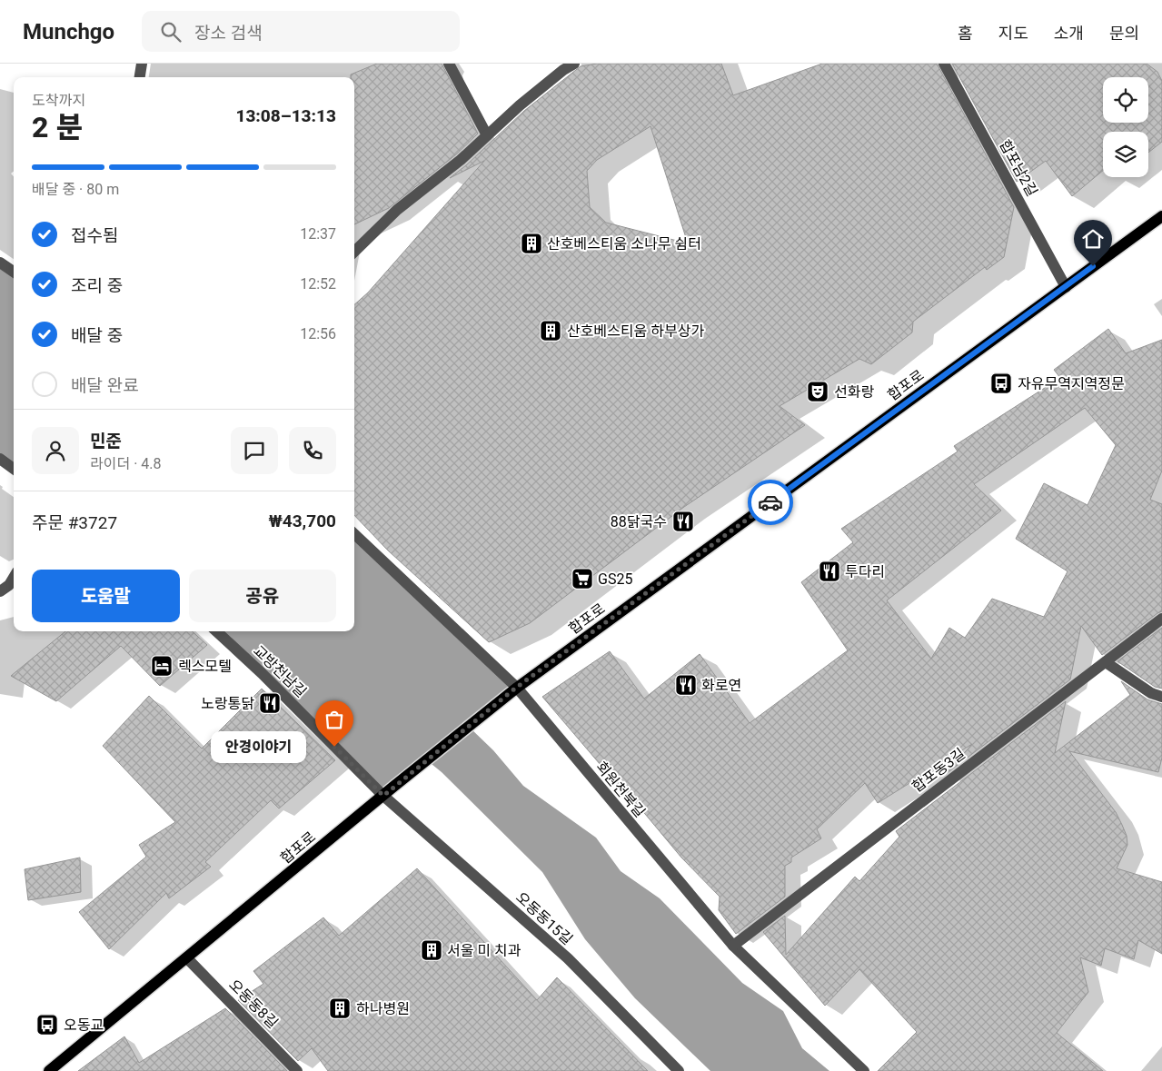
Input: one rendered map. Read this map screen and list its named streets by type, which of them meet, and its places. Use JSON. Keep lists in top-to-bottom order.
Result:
{
  "streets": {
    "main road": ["합포로"],
    "street": [
      "합포남2길",
      "교방천남길",
      "합포동3길",
      "회원천북길",
      "오동동15길",
      "오동동8길"
    ]
  },
  "crossings": [
    ["합포남2길", "합포로"],
    ["합포로", "교방천남길"],
    ["합포로", "회원천북길"],
    ["합포로", "오동동15길"],
    ["합포로", "오동동8길"],
    ["교방천남길", "오동동15길"],
    ["합포동3길", "회원천북길"]
  ],
  "places": {
    "building": [
      "산호베스티움 소나무 쉼터",
      "산호베스티움 하부상가",
      "서울 미 치과",
      "하나병원"
    ],
    "bus stop": ["자유무역지역정문", "오동교"],
    "theatre": ["선화랑"],
    "restaurant": [
      "88닭국수",
      "투다리",
      "화로연",
      "노랑통닭"
    ],
    "supermarket": ["GS25"],
    "hotel": ["렉스모텔"],
    "other": ["안경이야기"]
  },
  "page": {
    "header": "Munchgo",
    "search": "장소 검색",
    "nav": [
      "홈",
      "지도",
      "소개",
      "문의"
    ],
    "heading": ["2 분", "도착까지", "13:08–13:13"],
    "panel": [
      "민준",
      "라이더 · 4.8",
      "주문 #3727",
      "₩43,700"
    ],
    "bar": "배달 중 · 80 m",
    "list": [
      ["접수됨", "12:37"],
      ["조리 중", "12:52"],
      ["배달 중", "12:56"],
      "배달 완료"
    ],
    "buttons": ["도움말", "공유"],
    "bubble": "안경이야기"
  }
}
